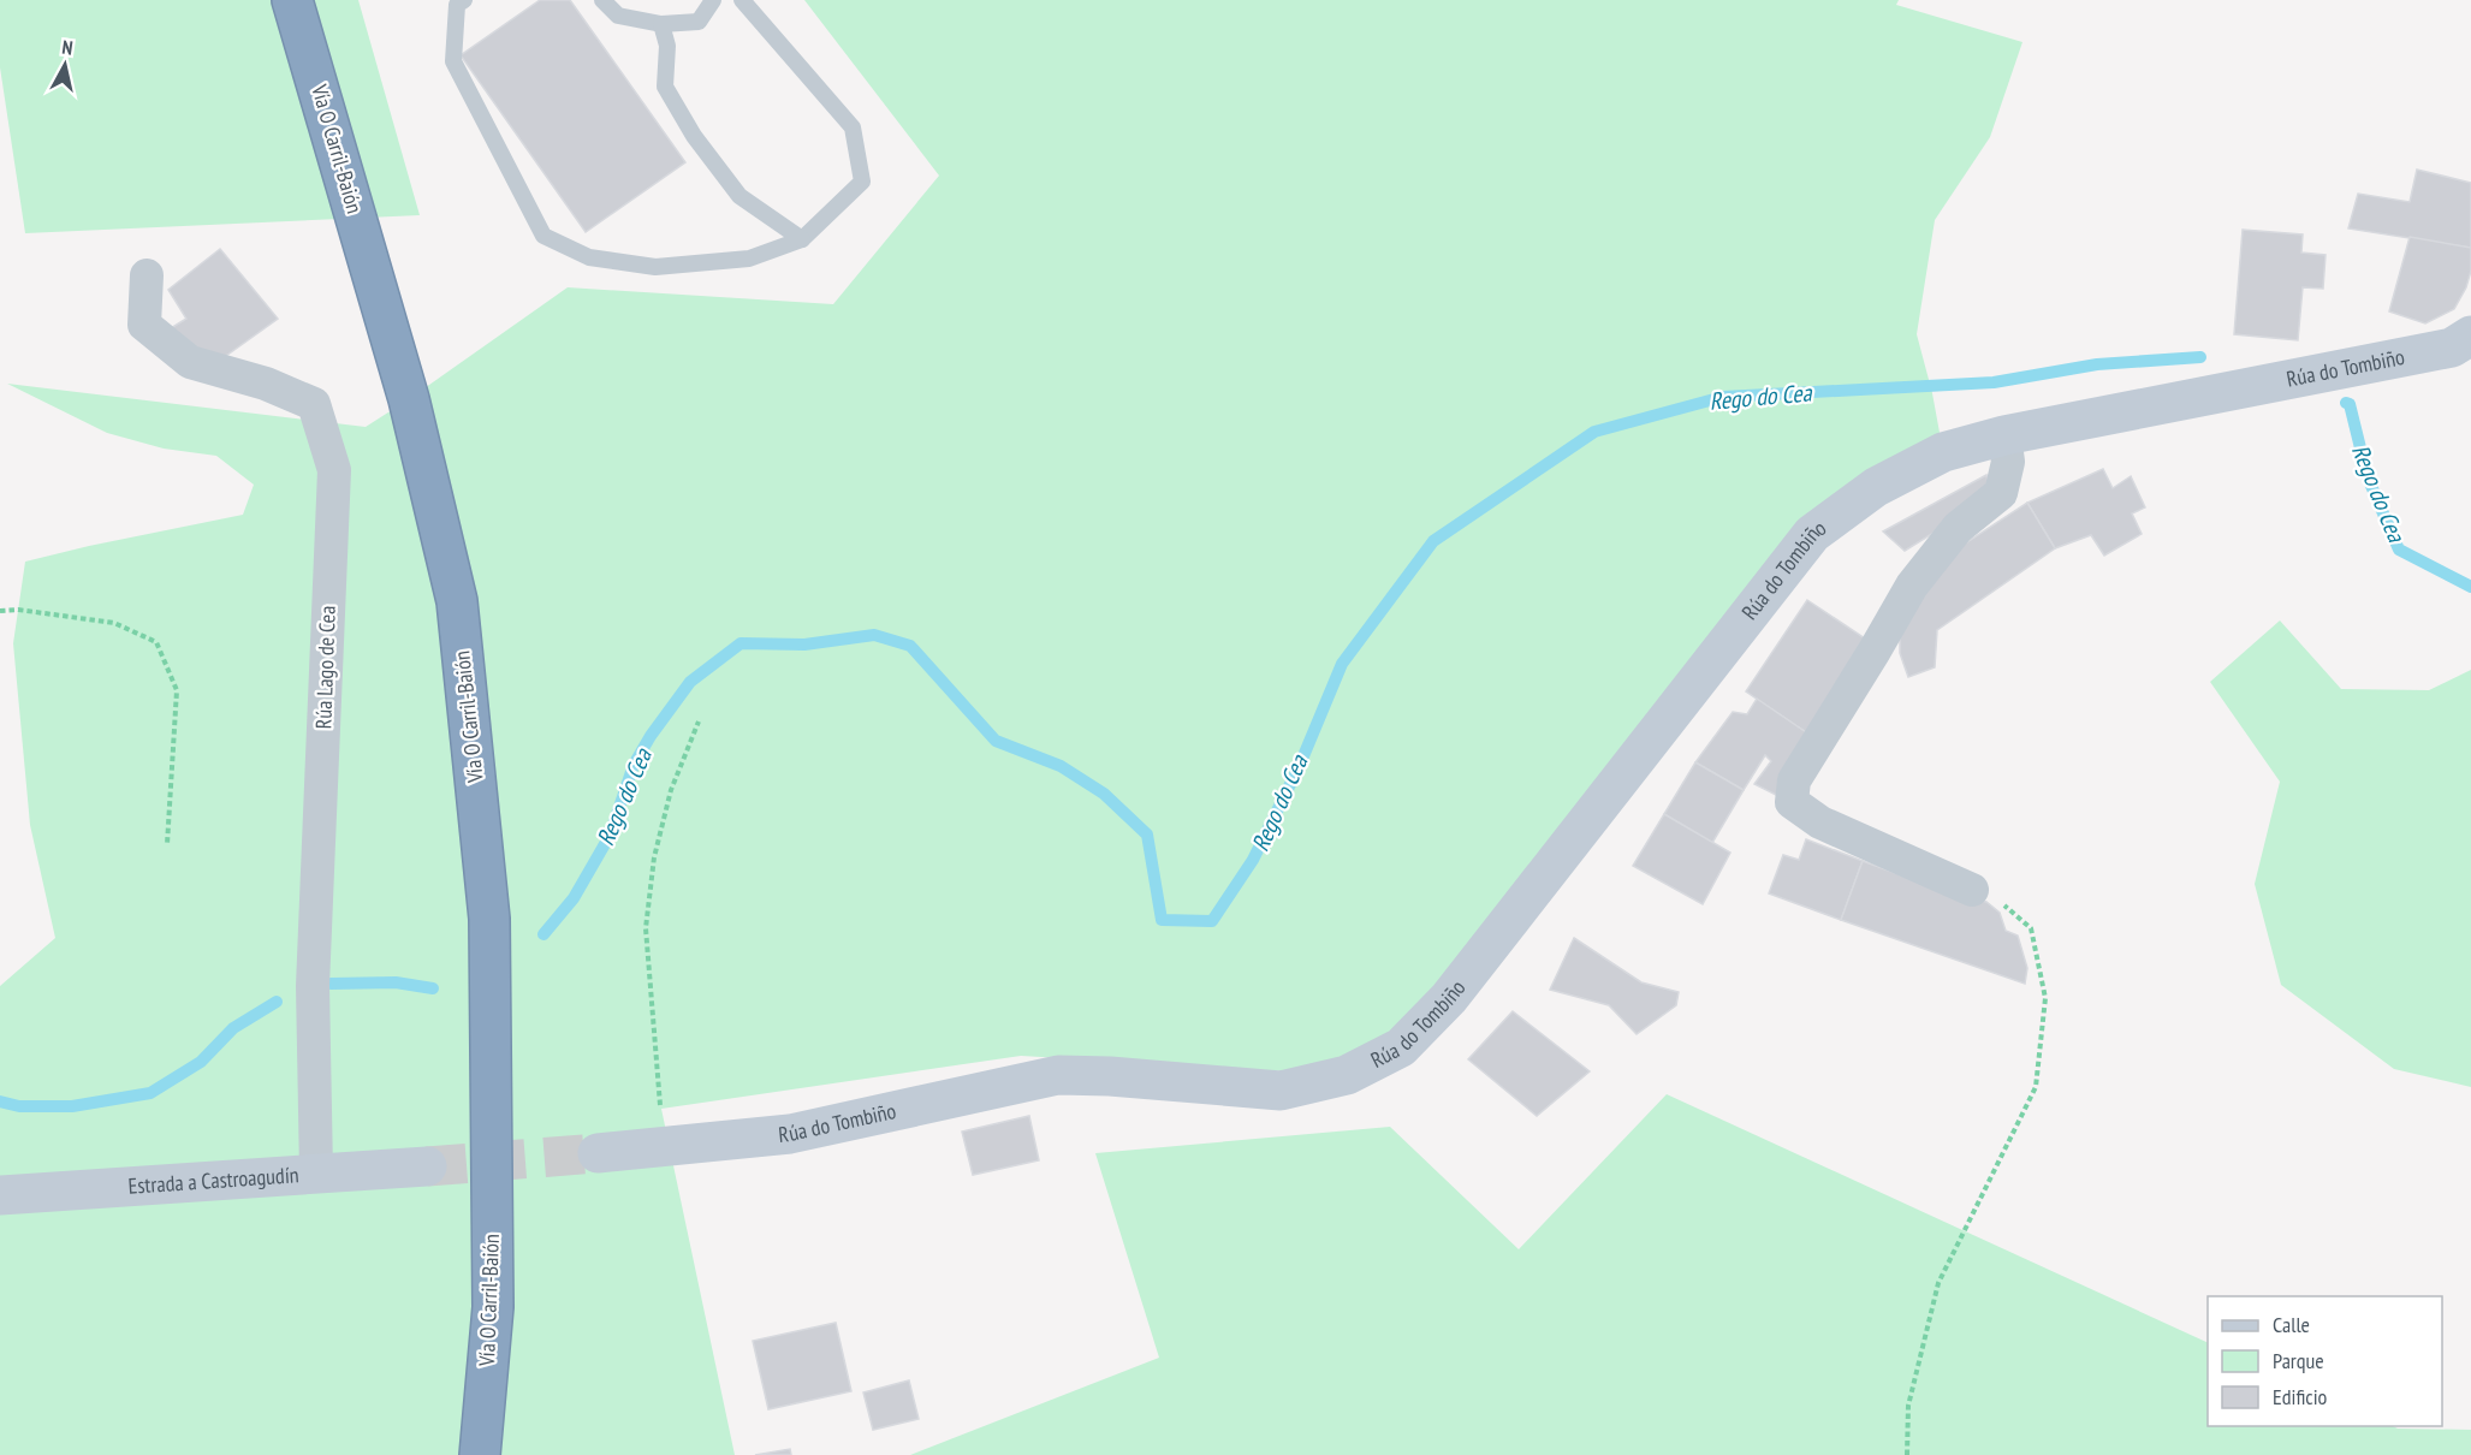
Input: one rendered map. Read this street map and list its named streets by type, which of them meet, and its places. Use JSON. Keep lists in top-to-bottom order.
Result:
{
  "streets": {
    "highway": ["Vía O Carril-Baión"],
    "street": ["Rúa do Tombiño", "Rúa Lago de Cea", "Estrada a Castroagudín"]
  },
  "crossings": [
    ["Rúa Lago de Cea", "Estrada a Castroagudín"]
  ],
  "water": ["Rego do Cea"],
  "legend": ["Calle", "Parque", "Edificio"],
  "north": "top"
}
